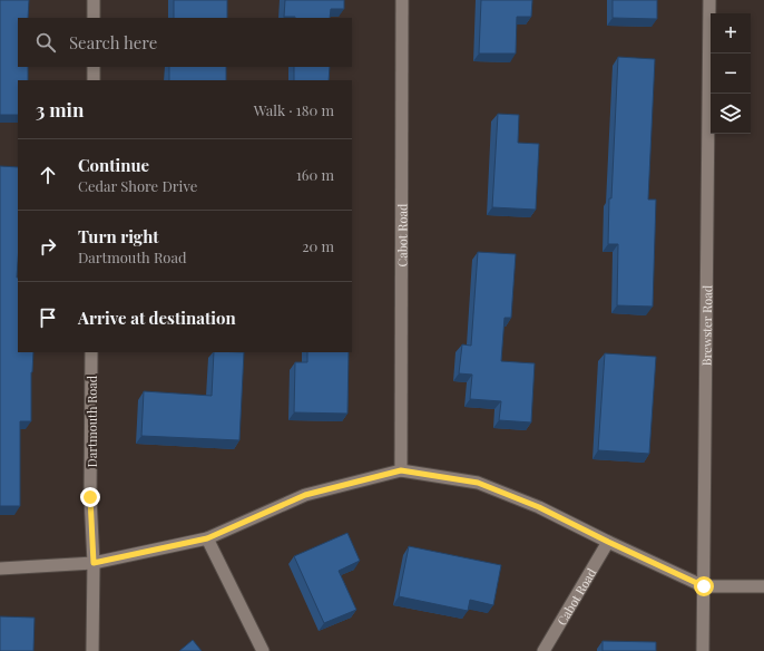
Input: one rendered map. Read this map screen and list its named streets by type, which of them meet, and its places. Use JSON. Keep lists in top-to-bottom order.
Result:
{
  "streets": {
    "street": ["Cabot Road", "Brewster Road", "Dartmouth Road"]
  },
  "page": {
    "map_buttons": ["+", "−"],
    "search": "Search here",
    "heading": ["3 min", "Walk · 180 m"],
    "list": [
      ["Continue", "Cedar Shore Drive", "160 m"],
      ["Turn right", "Dartmouth Road", "20 m"],
      "Arrive at destination"
    ]
  }
}
